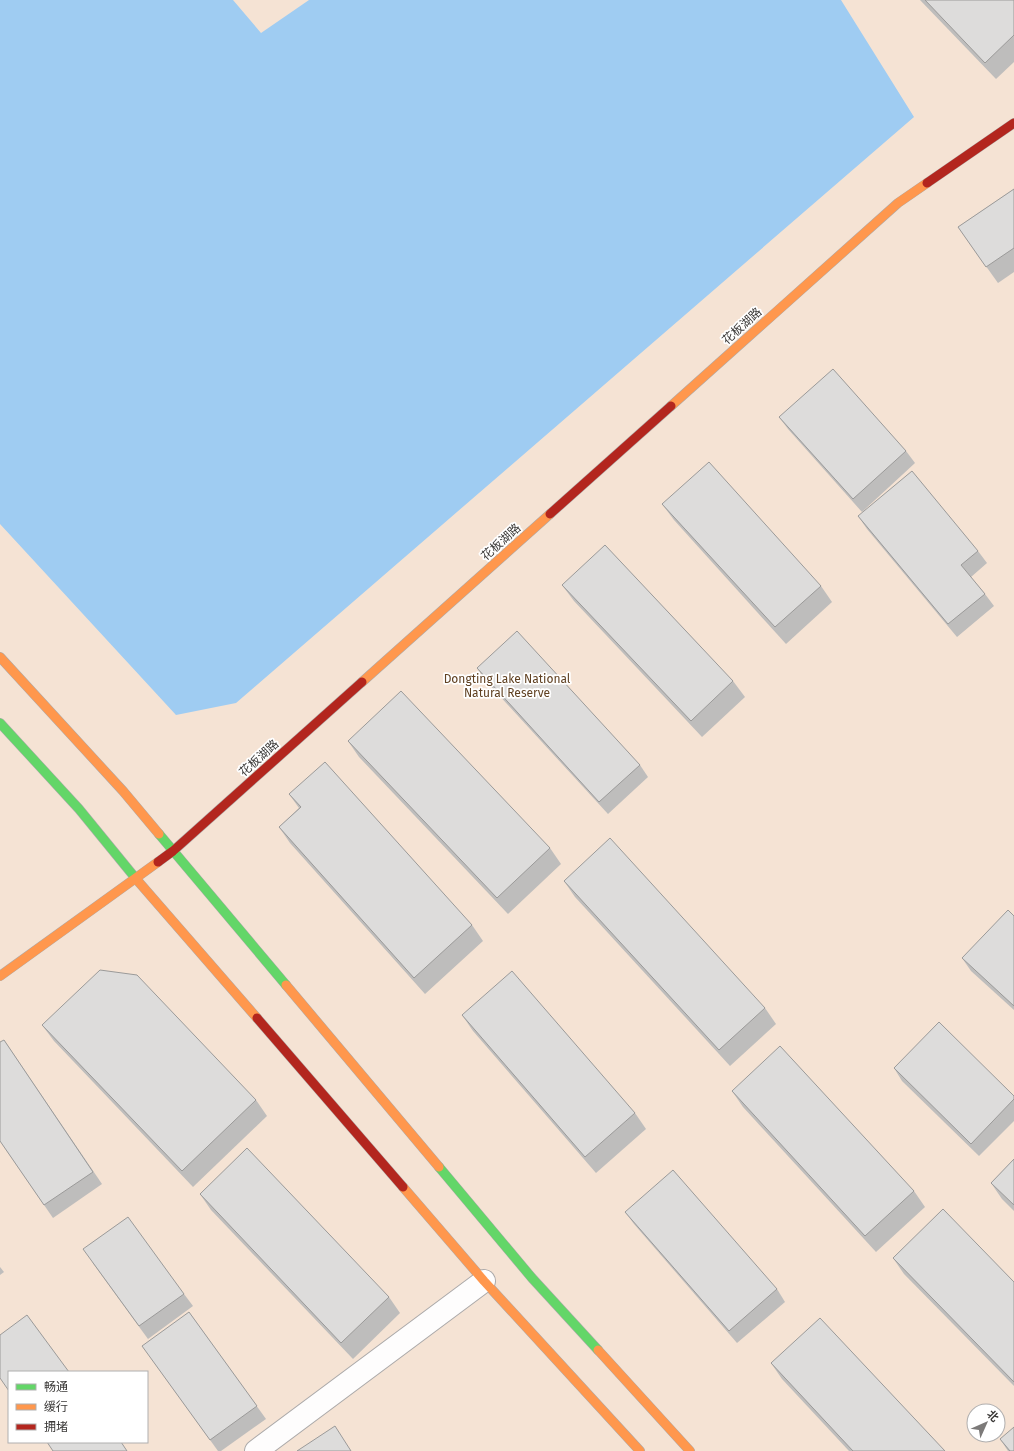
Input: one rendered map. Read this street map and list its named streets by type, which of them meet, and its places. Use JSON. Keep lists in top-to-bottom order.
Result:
{
  "streets": {
    "main road": ["花板湖路"]
  },
  "parks": ["Dongting Lake National Natural Reserve"],
  "legend": ["畅通", "缓行", "拥堵"],
  "north": "top right"
}
